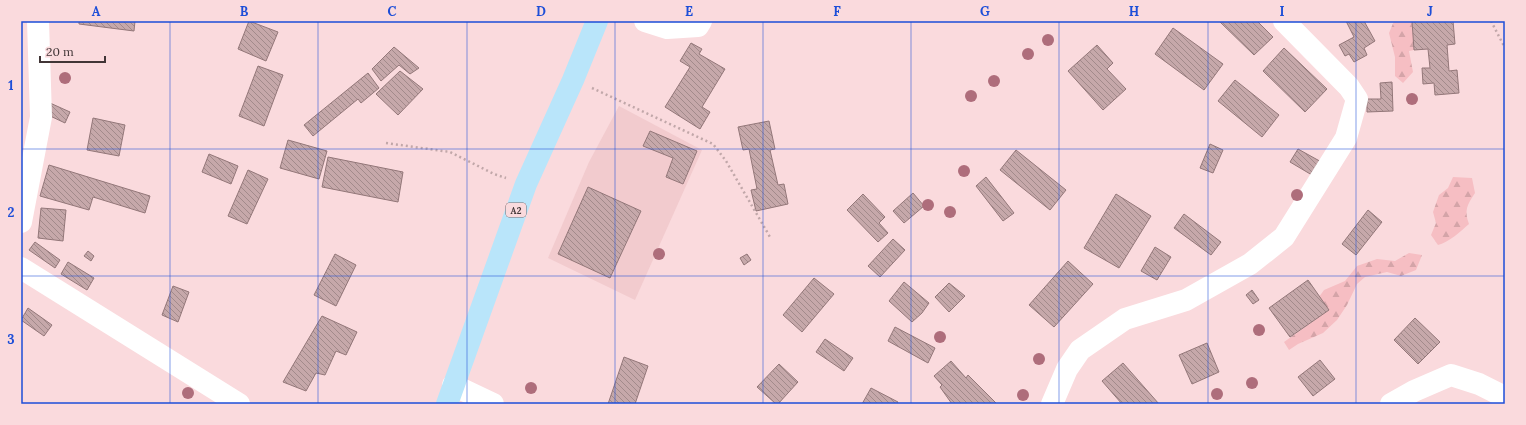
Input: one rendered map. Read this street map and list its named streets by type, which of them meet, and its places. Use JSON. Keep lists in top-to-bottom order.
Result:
{
  "streets": {
    "main road": ["A2"]
  },
  "scale_bar": "20 m",
  "grid": {
    "columns": [
      "A",
      "B",
      "C",
      "D",
      "E",
      "F",
      "G",
      "H",
      "I",
      "J"
    ],
    "rows": ["1", "2", "3"]
  }
}
